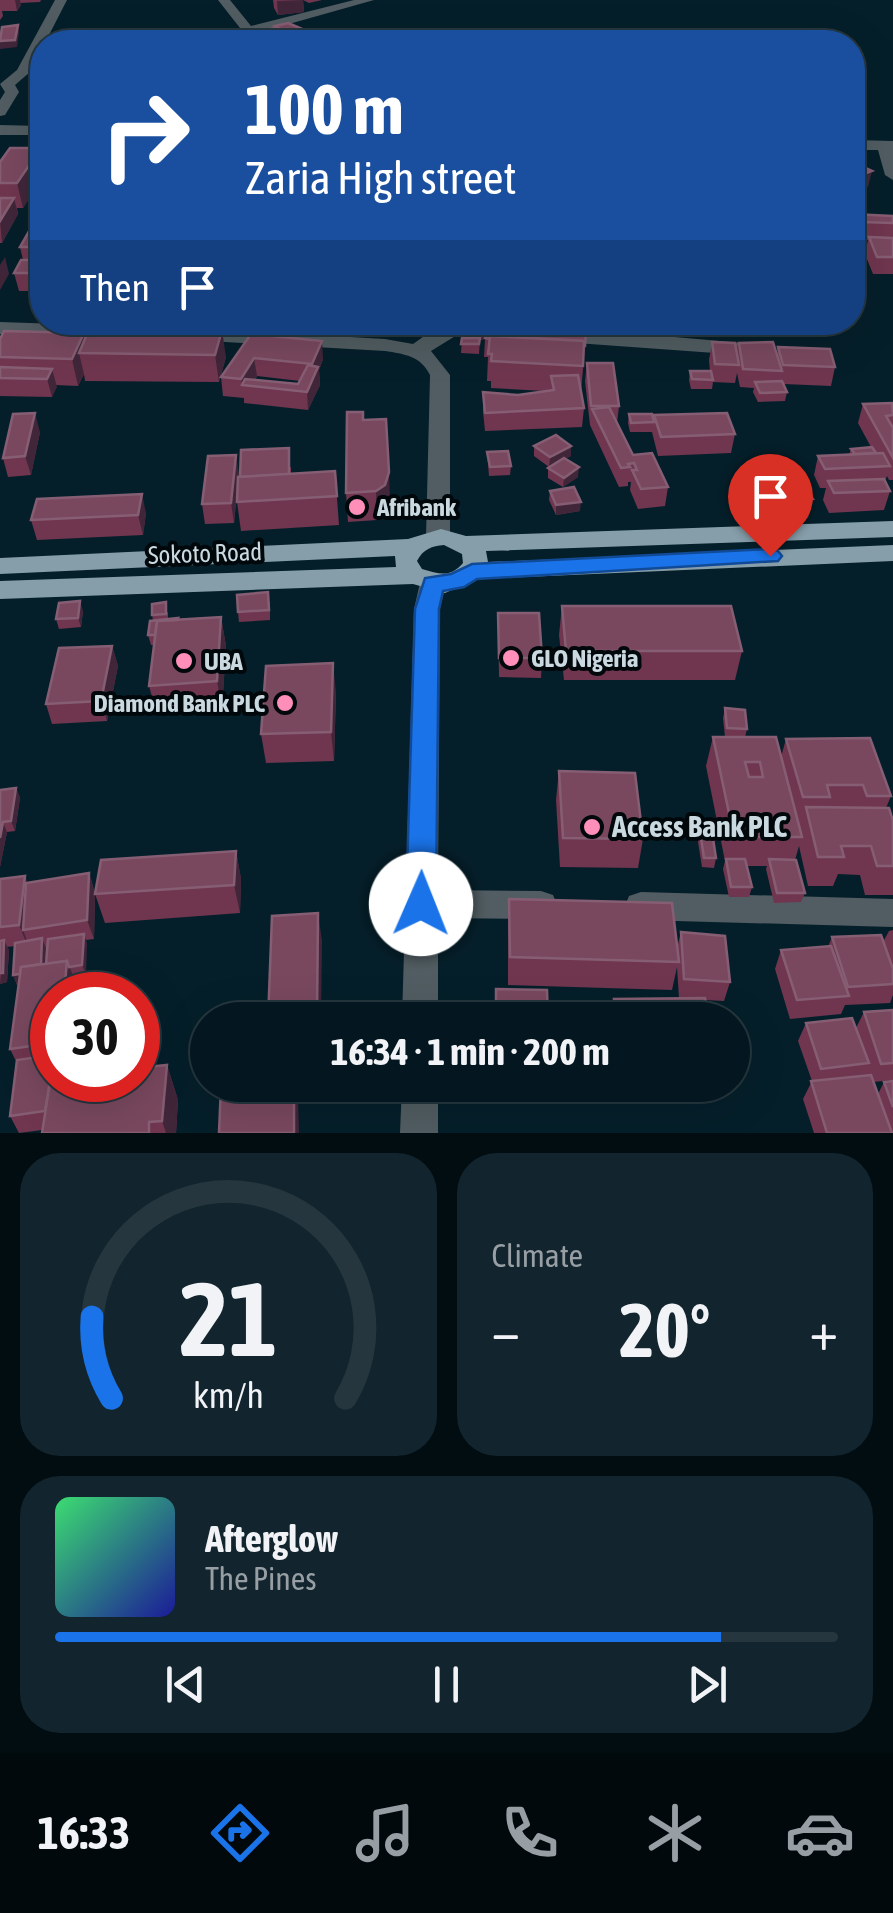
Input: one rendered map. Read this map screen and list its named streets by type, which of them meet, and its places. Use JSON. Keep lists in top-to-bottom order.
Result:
{
  "streets": {
    "main road": ["Sokoto Road"]
  },
  "places": [
    "Afribank",
    "GLO Nigeria",
    "UBA",
    "Diamond Bank PLC",
    "Access Bank PLC"
  ],
  "page": {
    "turn": ["100 m", "Zaria High street"],
    "then": "Then",
    "limit": "30",
    "trip": "16:34 · 1 min · 200 m",
    "tile": "Climate",
    "heat": ["−", "20°", "+"],
    "song": ["Afterglow", "The Pines"],
    "tabs": "16:33",
    "gauge": ["21", "km/h"]
  }
}
